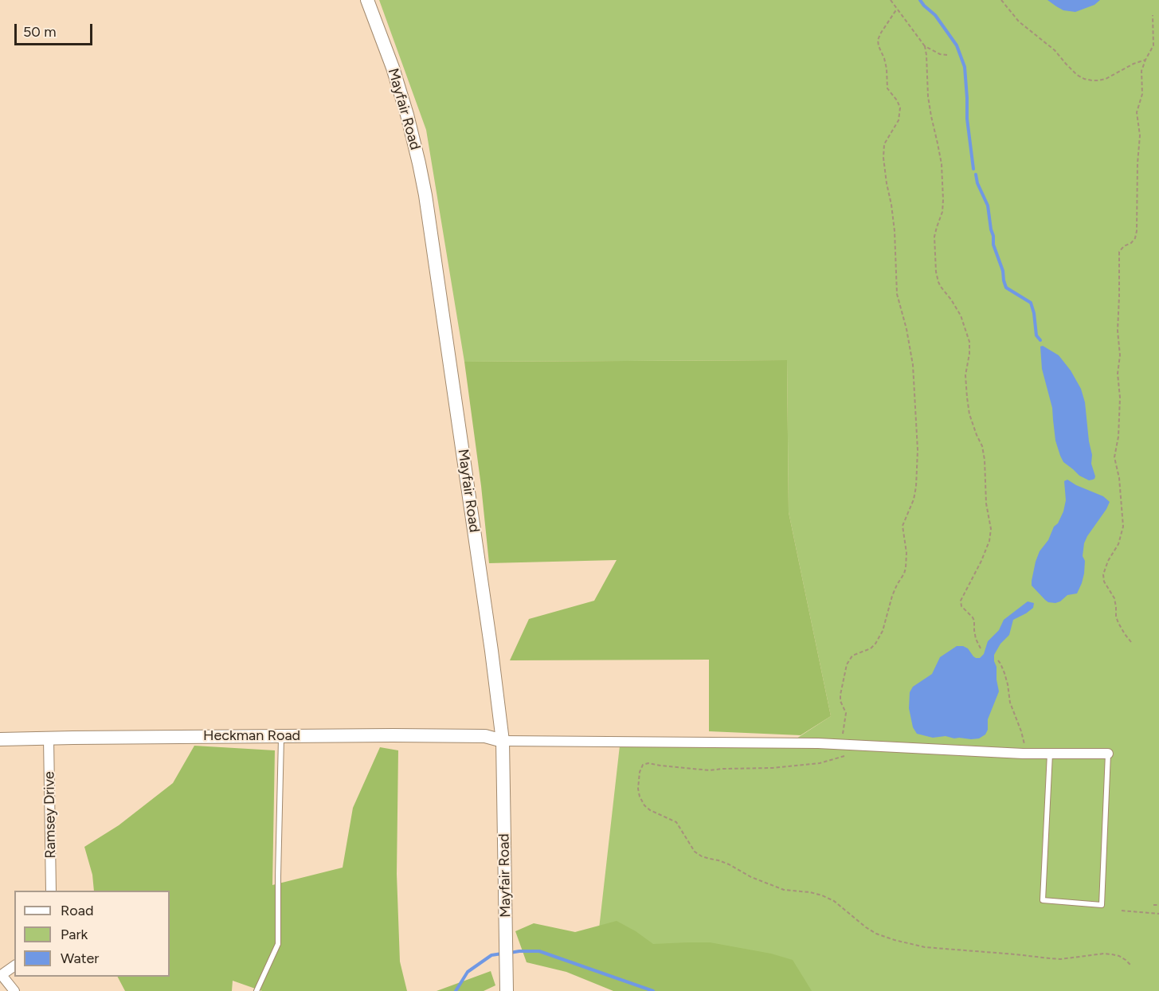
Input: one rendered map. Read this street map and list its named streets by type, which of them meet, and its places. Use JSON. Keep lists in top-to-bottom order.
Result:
{
  "streets": {
    "street": ["Mayfair Road", "Heckman Road", "Ramsey Drive"]
  },
  "crossings": [
    ["Mayfair Road", "Heckman Road"],
    ["Heckman Road", "Ramsey Drive"]
  ],
  "legend": ["Road", "Park", "Water"],
  "scale_bar": "50 m"
}
